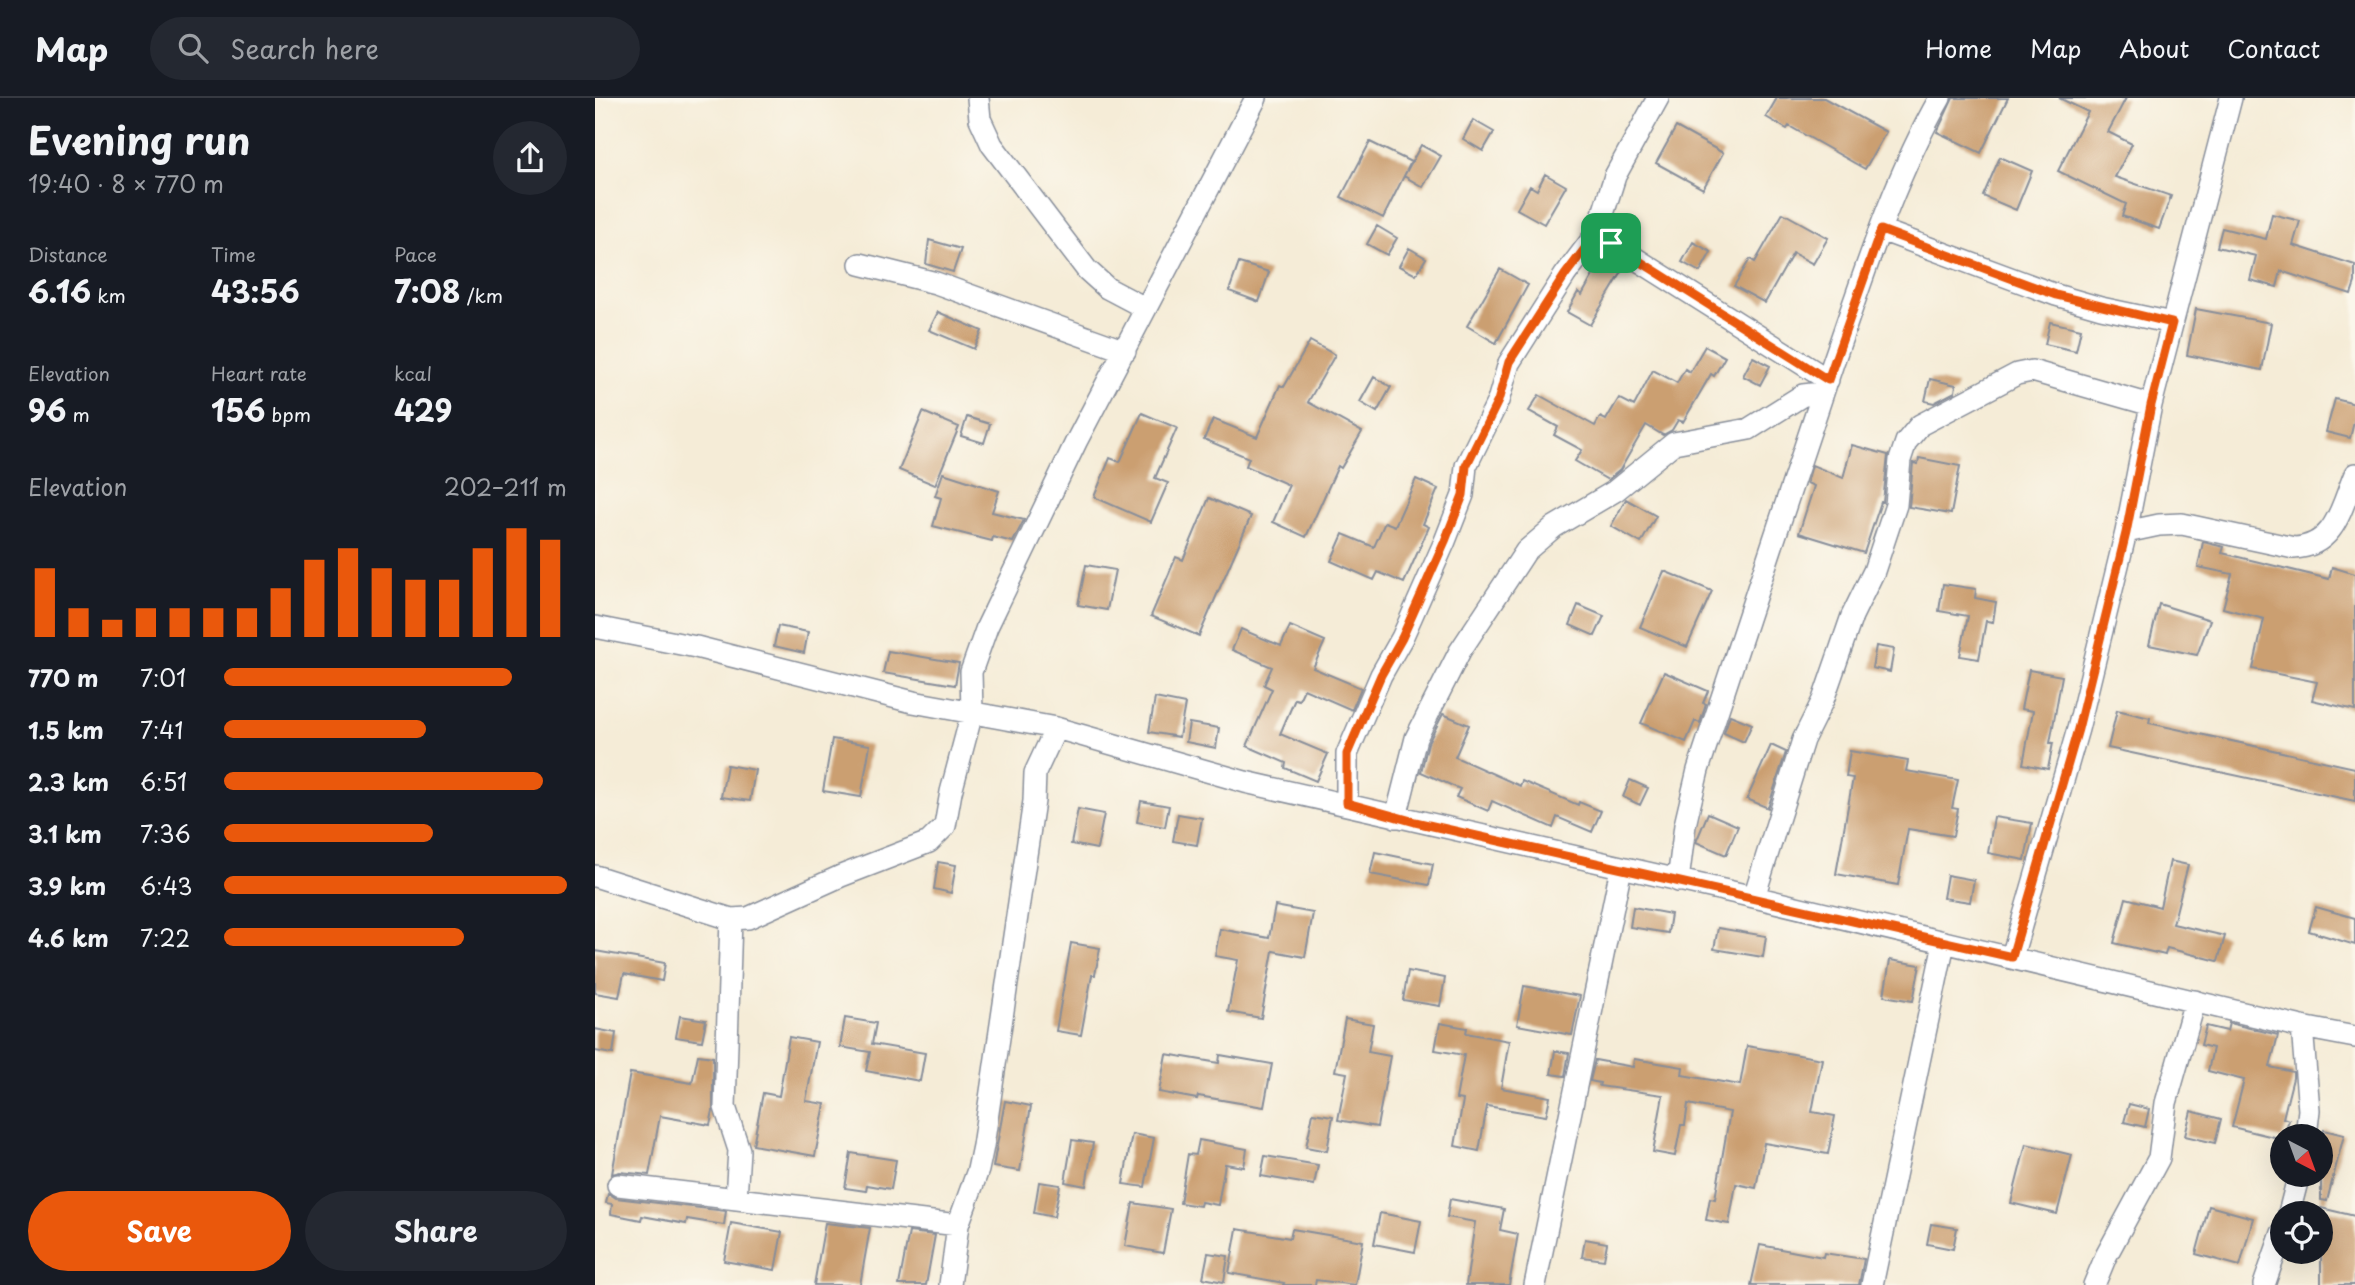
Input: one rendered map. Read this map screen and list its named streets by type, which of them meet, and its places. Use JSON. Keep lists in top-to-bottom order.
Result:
{
  "north": "bottom right",
  "page": {
    "header": "Map",
    "search": "Search here",
    "nav": [
      "Home",
      "Map",
      "About",
      "Contact"
    ],
    "heading": ["Evening run", "19:40 · 8 × 770 m"],
    "stats": [
      ["Distance", "6.16 km"],
      ["Time", "43:56"],
      ["Pace", "7:08 /km"],
      ["Elevation", "96 m"],
      ["Heart rate", "156 bpm"],
      ["kcal", "429"]
    ],
    "chart": ["Elevation", "202–211 m"],
    "list": [
      {
        "name": "770 m",
        "note": "7:01"
      },
      {
        "name": "1.5 km",
        "note": "7:41"
      },
      {
        "name": "2.3 km",
        "note": "6:51"
      },
      {
        "name": "3.1 km",
        "note": "7:36"
      },
      {
        "name": "3.9 km",
        "note": "6:43"
      },
      {
        "name": "4.6 km",
        "note": "7:22"
      }
    ],
    "buttons": ["Save", "Share"]
  }
}
